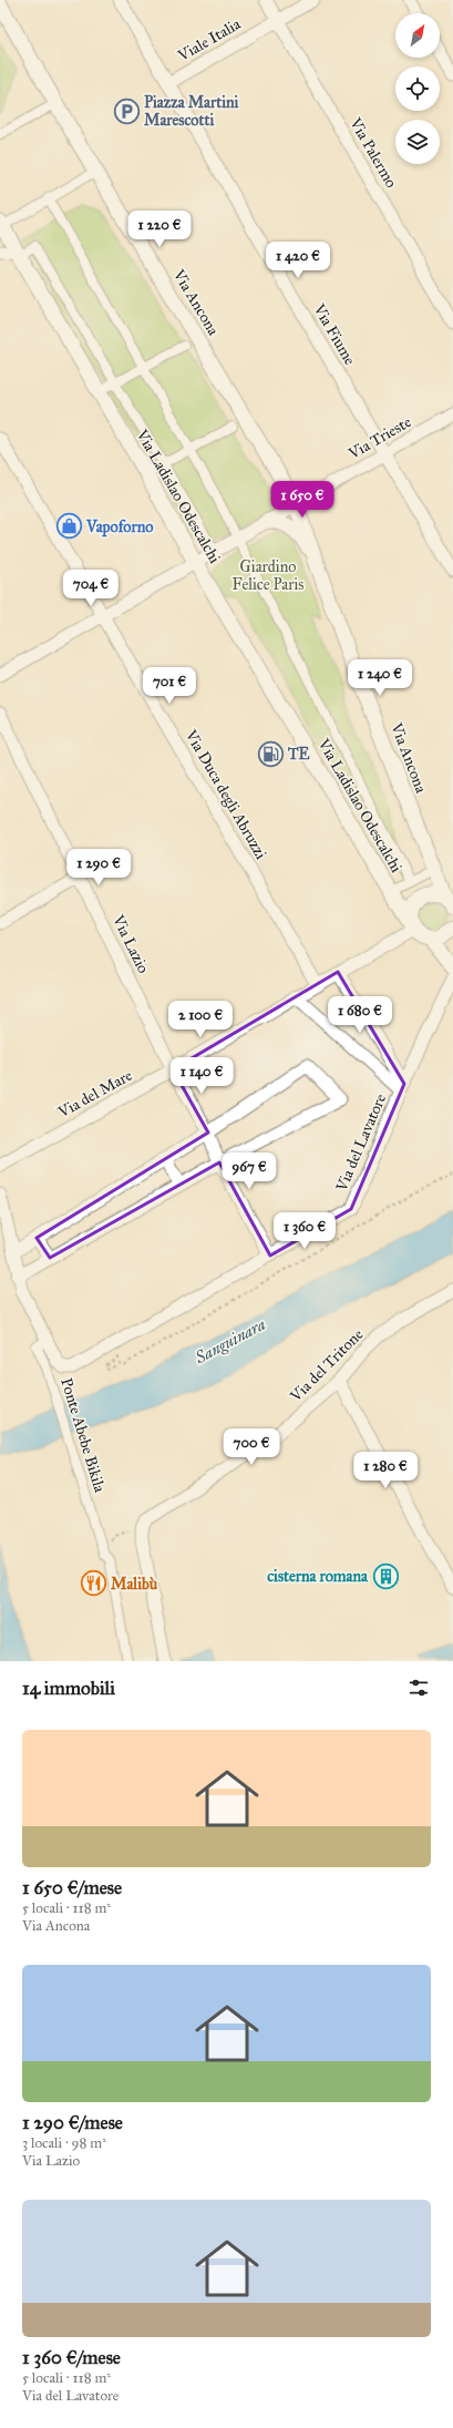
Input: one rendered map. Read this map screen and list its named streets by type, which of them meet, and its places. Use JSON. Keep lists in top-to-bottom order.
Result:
{
  "streets": {
    "street": [
      "Viale Italia",
      "Via Palermo",
      "Via Ancona",
      "Via Fiume",
      "Via Trieste",
      "Via Ladislao Odescalchi",
      "Via Duca degli Abruzzi",
      "Via Lazio",
      "Via del Mare",
      "Via del Lavatore",
      "Via del Tritone",
      "Ponte Abebe Bikila"
    ]
  },
  "crossings": [
    ["Viale Italia", "Via Palermo"],
    ["Viale Italia", "Via Fiume"],
    ["Via Ancona", "Via Trieste"],
    ["Via Fiume", "Via Trieste"],
    ["Via Trieste", "Via Ladislao Odescalchi"],
    ["Via Trieste", "Via Duca degli Abruzzi"],
    ["Via Ladislao Odescalchi", "Via del Mare"],
    ["Via Duca degli Abruzzi", "Via del Mare"],
    ["Via Lazio", "Via del Mare"],
    ["Via Lazio", "Via del Lavatore"],
    ["Via del Lavatore", "Ponte Abebe Bikila"]
  ],
  "water": ["Sanguinara"],
  "parks": ["Giardino Felice Paris"],
  "places": {
    "parking": ["Piazza Martini Marescotti"],
    "shop": ["Vapoforno"],
    "fuel station": ["TE"],
    "building": ["cisterna romana"],
    "restaurant": ["Malibù"]
  },
  "north": "top right",
  "page": {
    "price": [
      "1 220 €",
      "1 420 €",
      "1 650 €",
      "704 €",
      "1 240 €",
      "701 €",
      "1 290 €",
      "1 680 €",
      "2 100 €",
      "1 140 €",
      "967 €",
      "1 360 €",
      "700 €",
      "1 280 €"
    ],
    "heading": "14 immobili",
    "list": [
      {
        "name": "1 650 €/mese",
        "note": "5 locali · 118 m² · Via Ancona"
      },
      {
        "name": "1 290 €/mese",
        "note": "3 locali · 98 m² · Via Lazio"
      },
      {
        "name": "1 360 €/mese",
        "note": "5 locali · 118 m² · Via del Lavatore"
      }
    ]
  }
}
